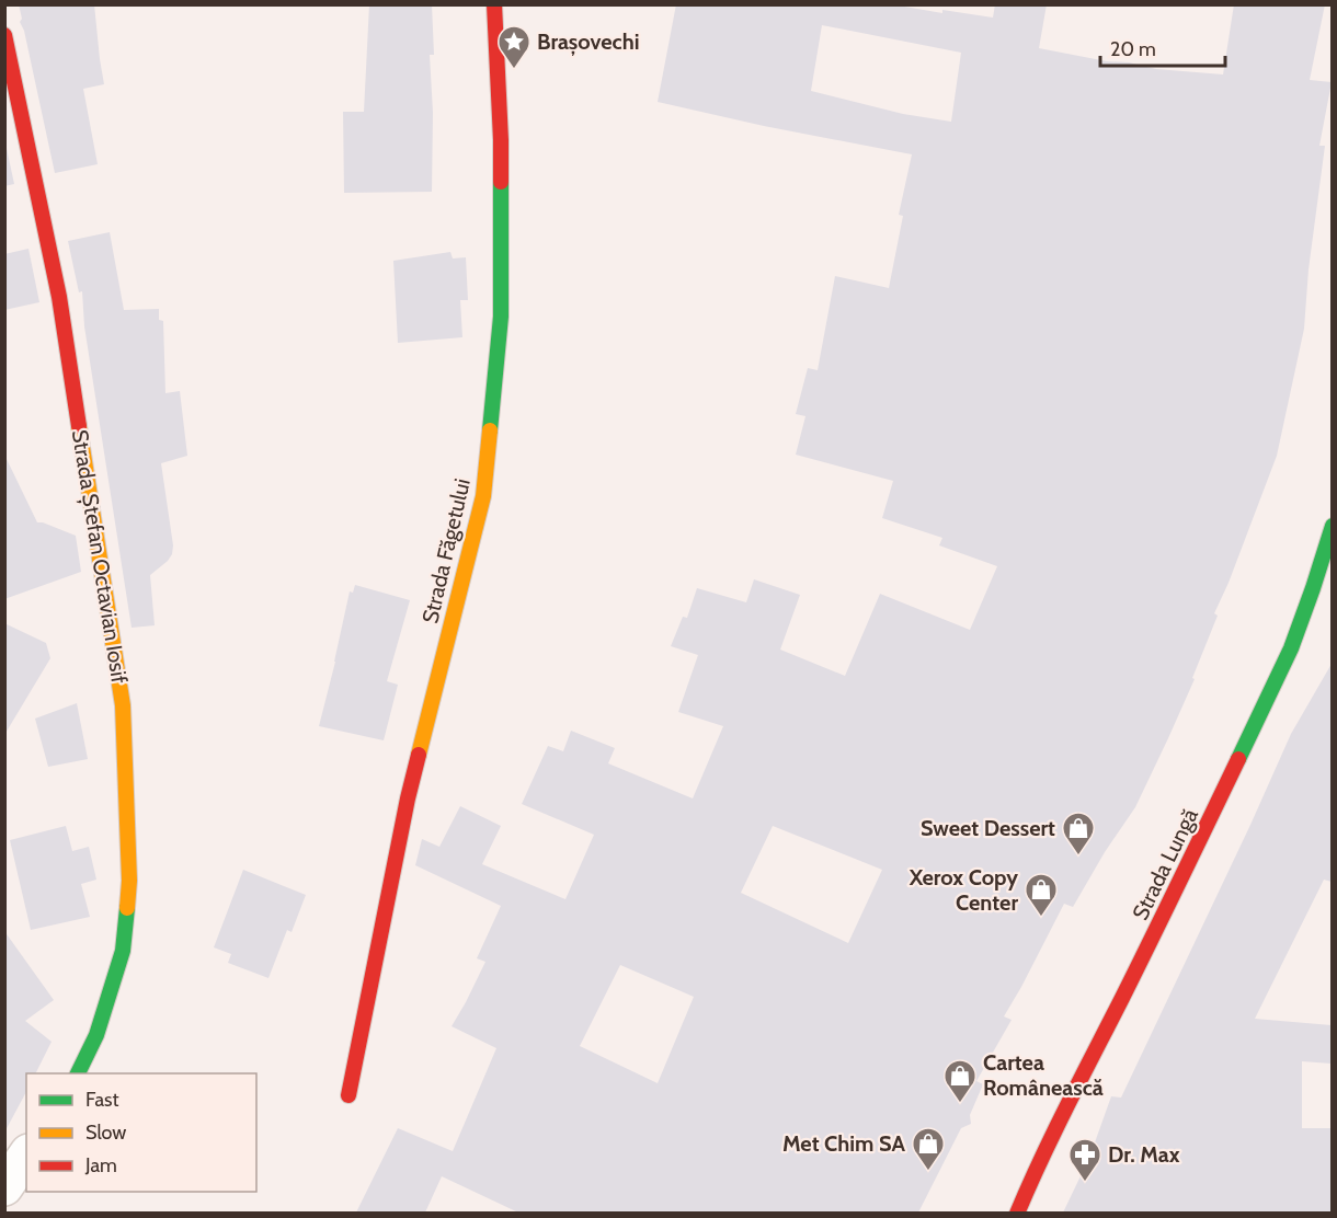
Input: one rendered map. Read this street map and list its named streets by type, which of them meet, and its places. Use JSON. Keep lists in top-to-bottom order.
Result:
{
  "streets": {
    "street": ["Strada Făgetului", "Strada Ștefan Octavian Iosif", "Strada Lungă"]
  },
  "places": {
    "place": ["Brașovechi"],
    "shop": [
      "Sweet Dessert",
      "Xerox Copy Center",
      "Cartea Românească",
      "Met Chim SA"
    ],
    "pharmacy": ["Dr. Max"]
  },
  "legend": ["Fast", "Slow", "Jam"],
  "scale_bar": "20 m"
}
